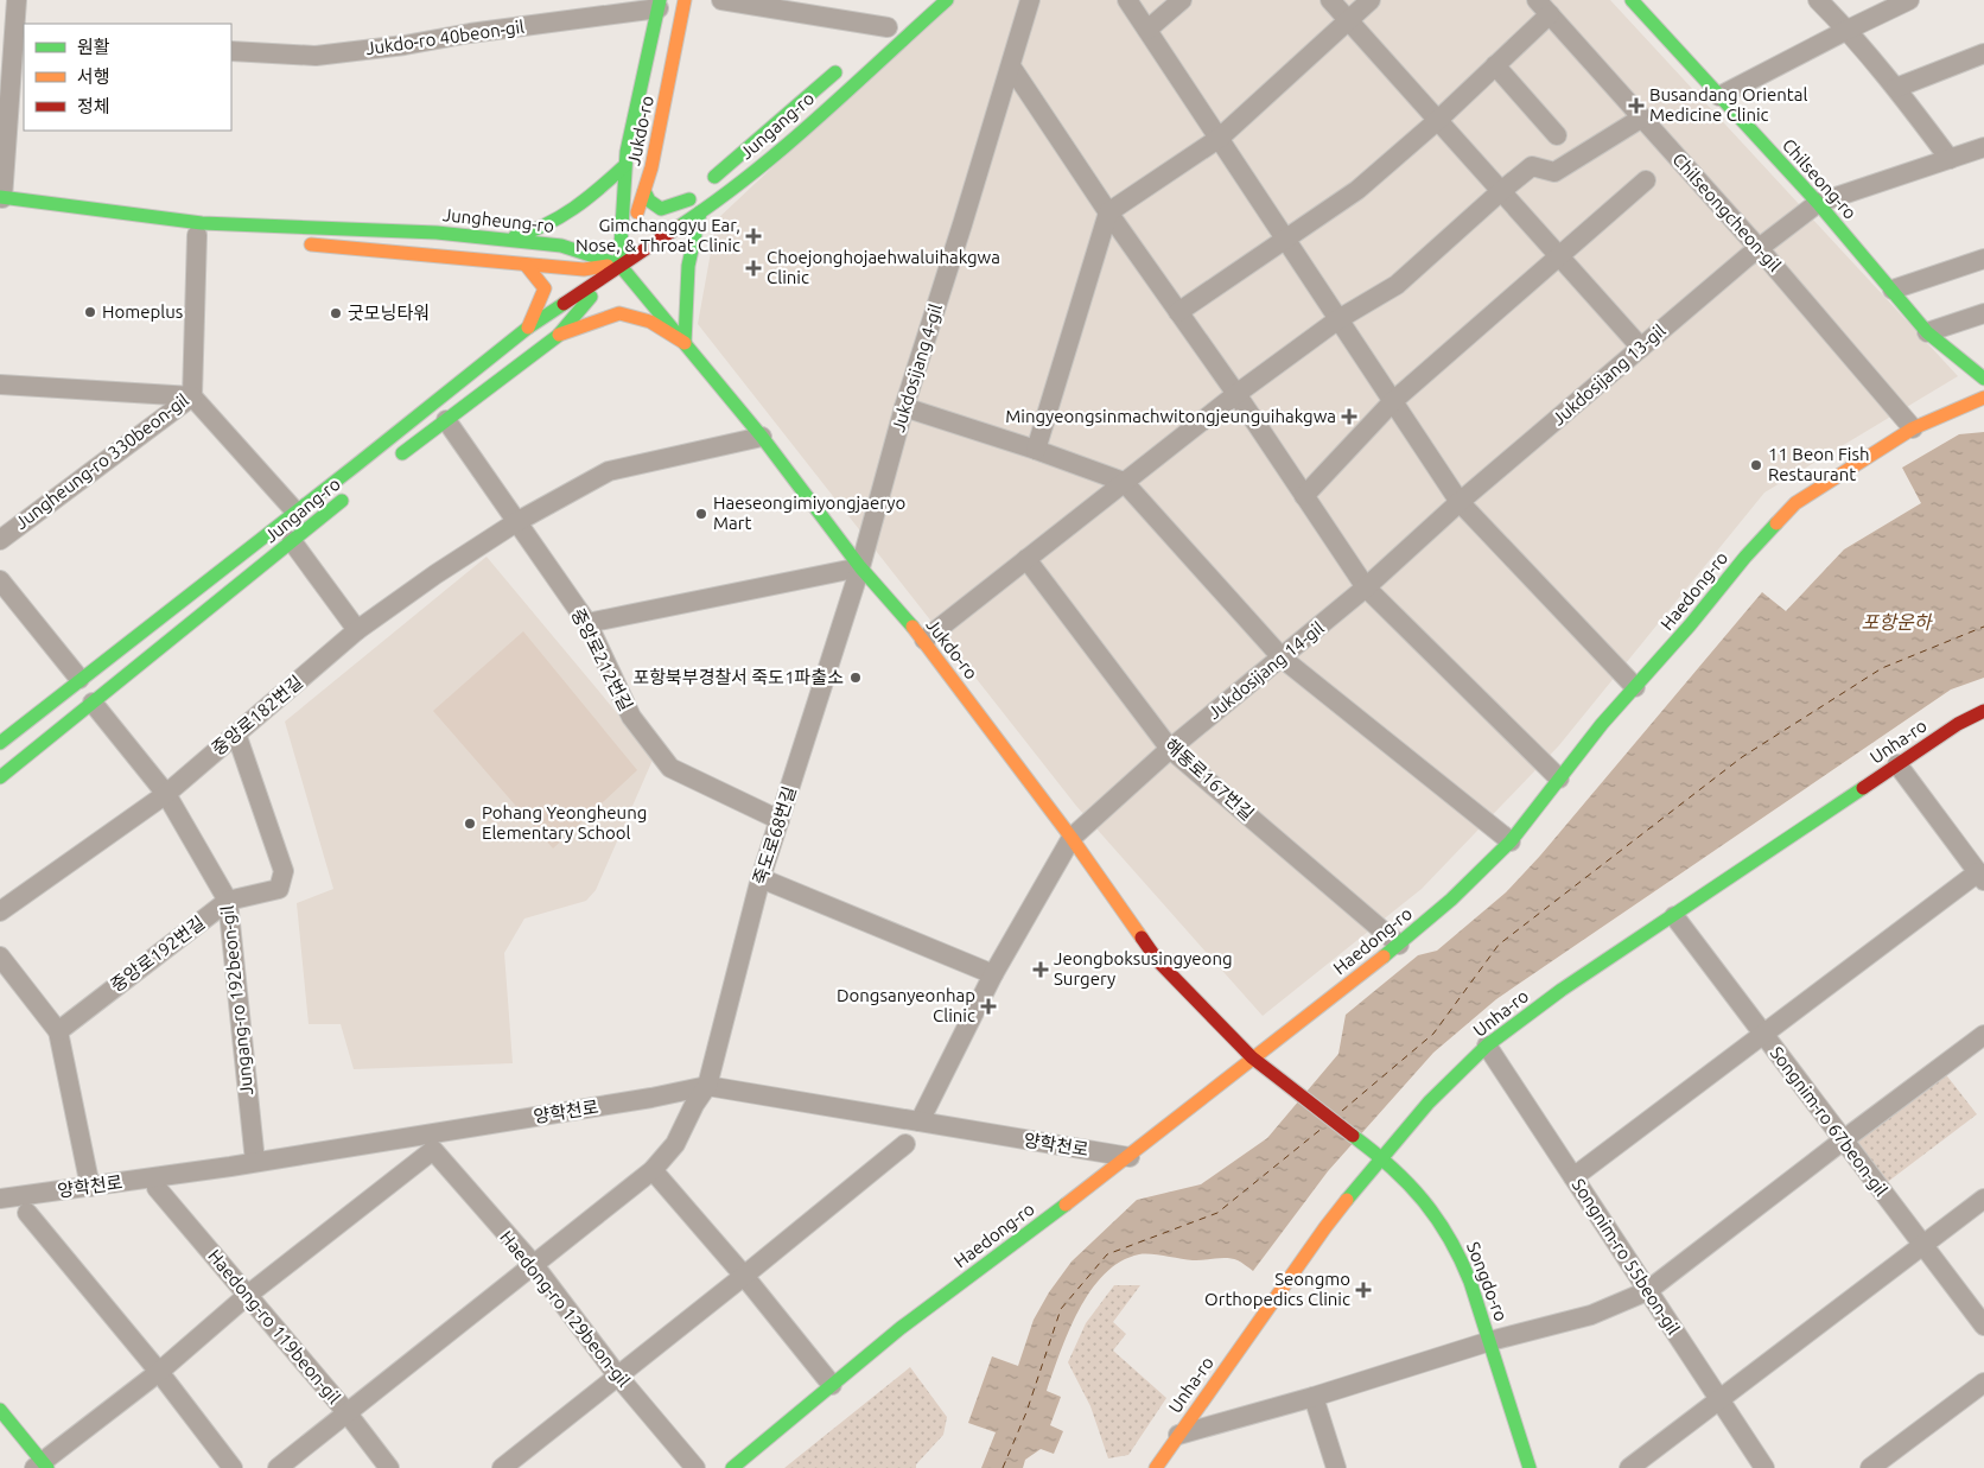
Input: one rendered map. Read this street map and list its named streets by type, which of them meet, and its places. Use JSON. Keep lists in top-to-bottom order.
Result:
{
  "streets": {
    "main road": [
      "Jungang-ro",
      "Jukdo-ro",
      "Chilseong-ro",
      "Jungheung-ro",
      "Haedong-ro",
      "Unha-ro",
      "Songdo-ro"
    ],
    "street": [
      "Jukdo-ro 40beon-gil",
      "Chilseongcheon-gil",
      "Jukdosijang 4-gil",
      "Jukdosijang 13-gil",
      "Jungheung-ro 330beon-gil",
      "중앙로212번길",
      "Jukdosijang 14-gil",
      "중앙로182번길",
      "해동로167번길",
      "죽도로68번길",
      "중앙로192번길",
      "Jungang-ro 192beon-gil",
      "양학천로",
      "Songnim-ro 67beon-gil",
      "Songnim-ro 55beon-gil",
      "Haedong-ro 129beon-gil",
      "Haedong-ro 119beon-gil"
    ]
  },
  "crossings": [
    ["Jukdo-ro 40beon-gil", "Jukdo-ro"],
    ["Jungang-ro", "Jukdo-ro"],
    ["Jungang-ro", "Jungheung-ro"],
    ["Jungang-ro", "중앙로212번길"],
    ["Jungang-ro", "Jungang-ro 192beon-gil"],
    ["Jukdo-ro", "Jungheung-ro"],
    ["Jukdo-ro", "Jukdosijang 4-gil"],
    ["Jukdo-ro", "Haedong-ro"],
    ["Jukdo-ro", "Jukdosijang 14-gil"],
    ["Jukdo-ro", "중앙로182번길"],
    ["Jukdo-ro", "죽도로68번길"],
    ["Jukdo-ro", "Songdo-ro"],
    ["Chilseong-ro", "Jukdosijang 13-gil"],
    ["Chilseongcheon-gil", "Jukdosijang 13-gil"],
    ["Chilseongcheon-gil", "Haedong-ro"],
    ["Jukdosijang 4-gil", "죽도로68번길"],
    ["Jukdosijang 13-gil", "Jukdosijang 14-gil"],
    ["Haedong-ro", "해동로167번길"],
    ["Haedong-ro", "양학천로"],
    ["Haedong-ro", "Songdo-ro"],
    ["중앙로212번길", "중앙로182번길"],
    ["중앙로212번길", "죽도로68번길"],
    ["Jukdosijang 14-gil", "해동로167번길"],
    ["Jukdosijang 14-gil", "양학천로"],
    ["중앙로182번길", "중앙로192번길"],
    ["중앙로182번길", "Jungang-ro 192beon-gil"],
    ["Unha-ro", "Songnim-ro 67beon-gil"],
    ["Unha-ro", "Songnim-ro 55beon-gil"],
    ["Unha-ro", "Songdo-ro"],
    ["죽도로68번길", "양학천로"],
    ["죽도로68번길", "Haedong-ro 129beon-gil"],
    ["죽도로68번길", "Haedong-ro 119beon-gil"],
    ["중앙로192번길", "Jungang-ro 192beon-gil"],
    ["Jungang-ro 192beon-gil", "양학천로"],
    ["Haedong-ro 129beon-gil", "Haedong-ro 119beon-gil"]
  ],
  "water": ["포항운하"],
  "places": {
    "health": [
      "Busandang Oriental Medicine Clinic",
      "Gimchanggyu Ear, Nose, & Throat Clinic",
      "Choejonghojaehwaluihakgwa Clinic",
      "Mingyeongsinmachwitongjeunguihakgwa",
      "Jeongboksusingyeong Surgery",
      "Dongsanyeonhap Clinic",
      "Seongmo Orthopedics Clinic"
    ],
    "other": [
      "Homeplus",
      "굿모닝타워",
      "11 Beon Fish Restaurant",
      "Haeseongimiyongjaeryo Mart",
      "포항북부경찰서 죽도1파출소",
      "Pohang Yeongheung Elementary School"
    ]
  },
  "legend": ["원활", "서행", "정체"]
}
